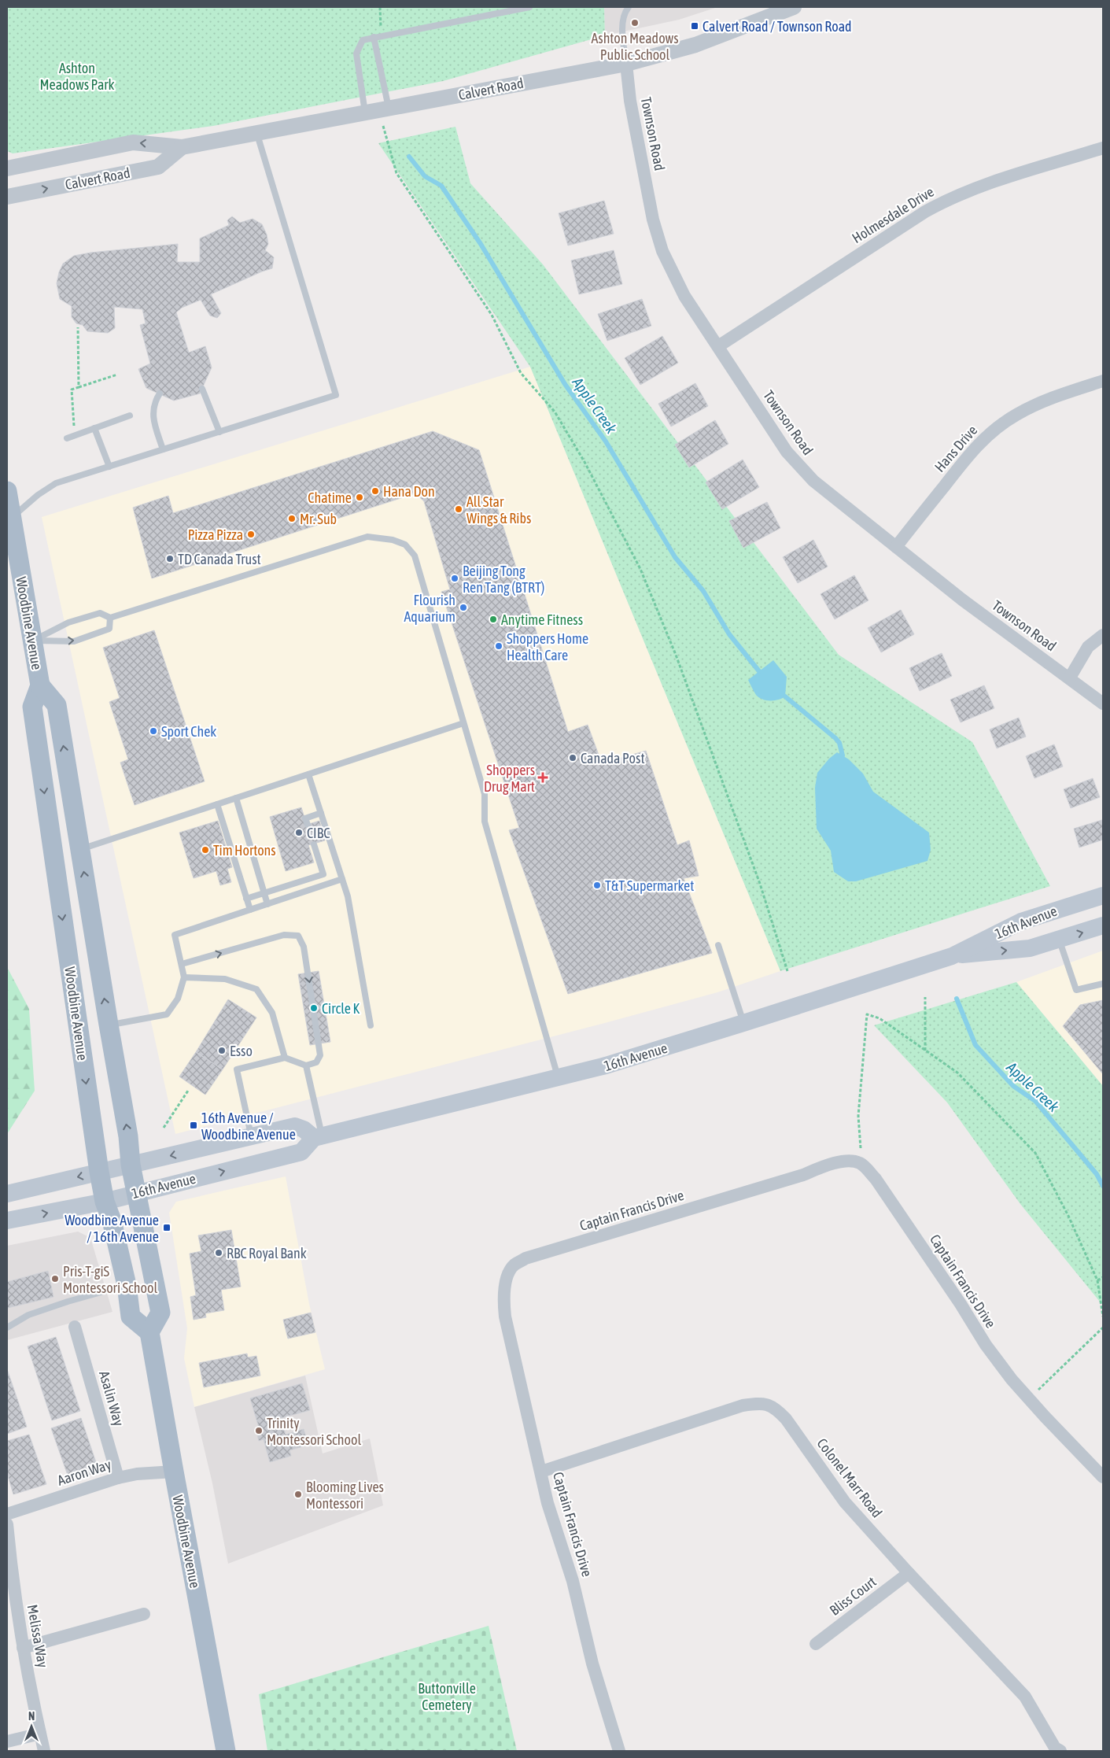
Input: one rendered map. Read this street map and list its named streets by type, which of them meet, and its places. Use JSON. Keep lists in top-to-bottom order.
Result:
{
  "streets": {
    "main road": ["Woodbine Avenue", "16th Avenue"],
    "street": [
      "Calvert Road",
      "Townson Road",
      "Holmesdale Drive",
      "Hans Drive",
      "Captain Francis Drive",
      "Asalin Way",
      "Aaron Way",
      "Colonel Marr Road",
      "Bliss Court",
      "Melissa Way"
    ]
  },
  "crossings": [
    ["Calvert Road", "Townson Road"],
    ["Townson Road", "Holmesdale Drive"],
    ["Townson Road", "Hans Drive"],
    ["Woodbine Avenue", "16th Avenue"],
    ["Woodbine Avenue", "Aaron Way"],
    ["Captain Francis Drive", "Colonel Marr Road"],
    ["Asalin Way", "Aaron Way"],
    ["Colonel Marr Road", "Bliss Court"]
  ],
  "water": ["Apple Creek"],
  "parks": ["Ashton Meadows Park", "Buttonville Cemetery"],
  "places": {
    "other": [
      "Ashton Meadows Public School",
      "Hana Don",
      "Chatime",
      "All Star Wings & Ribs",
      "Mr. Sub",
      "Pizza Pizza",
      "TD Canada Trust",
      "Beijing Tong Ren Tang (BTRT)",
      "Flourish Aquarium",
      "Anytime Fitness",
      "Shoppers Home Health Care",
      "Sport Chek",
      "Canada Post",
      "CIBC",
      "Tim Hortons",
      "T&T Supermarket",
      "Circle K",
      "Esso",
      "RBC Royal Bank",
      "Pris-T-giS Montessori School",
      "Trinity Montessori School",
      "Blooming Lives Montessori"
    ],
    "transit": ["Calvert Road / Townson Road", "16th Avenue / Woodbine Avenue", "Woodbine Avenue / 16th Avenue"],
    "health": ["Shoppers Drug Mart"]
  },
  "north": "top"
}
